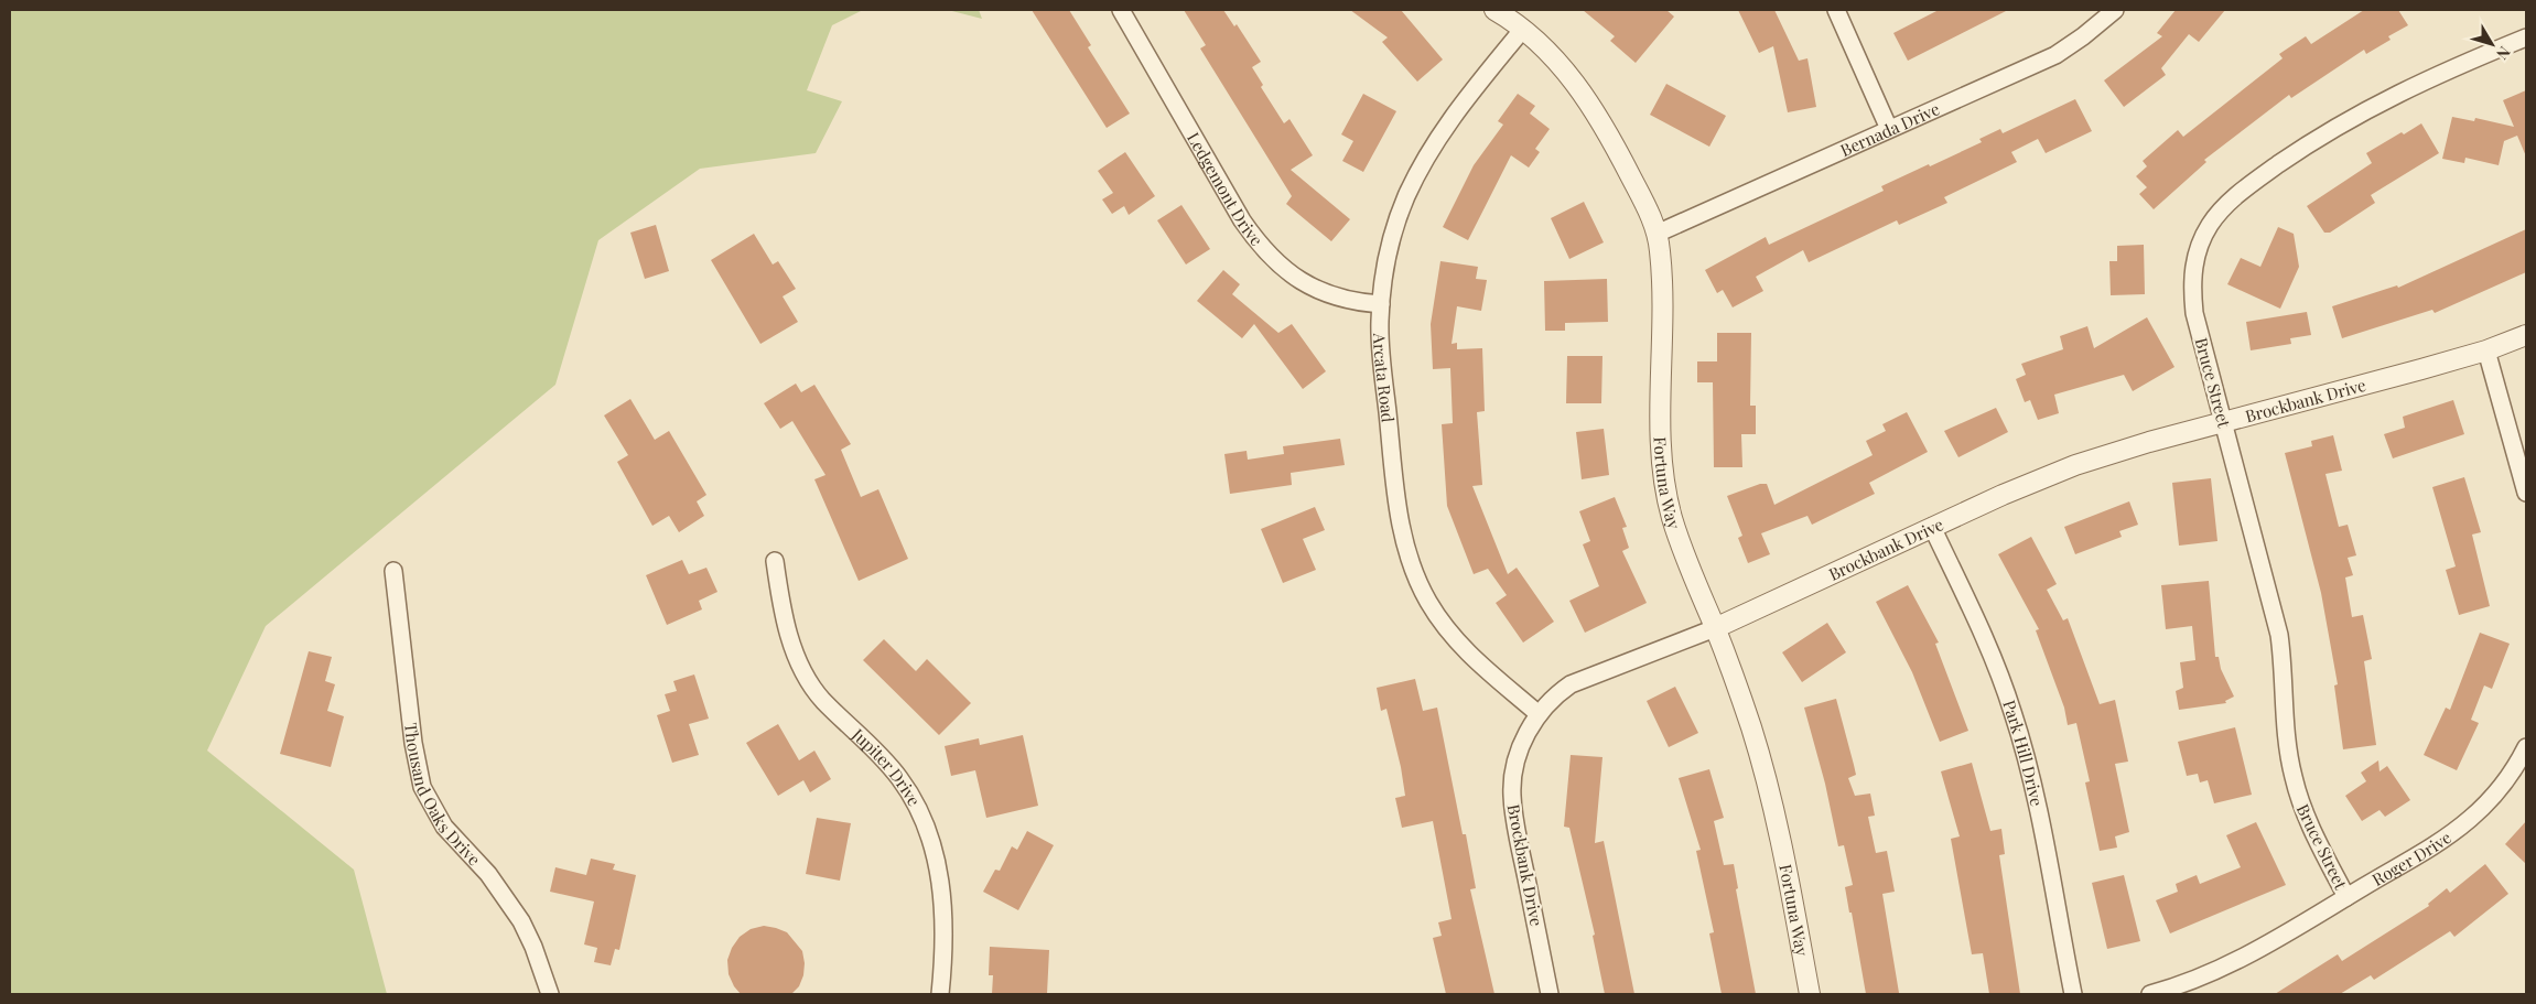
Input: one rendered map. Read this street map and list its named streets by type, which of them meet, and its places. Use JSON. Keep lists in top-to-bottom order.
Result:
{
  "streets": {
    "street": [
      "Bernada Drive",
      "Ledgemont Drive",
      "Arcata Road",
      "Bruce Street",
      "Brockbank Drive",
      "Fortuna Way",
      "Park Hill Drive",
      "Jupiter Drive",
      "Thousand Oaks Drive",
      "Roger Drive"
    ]
  },
  "crossings": [
    ["Bernada Drive", "Fortuna Way"],
    ["Ledgemont Drive", "Arcata Road"],
    ["Arcata Road", "Brockbank Drive"],
    ["Arcata Road", "Fortuna Way"],
    ["Bruce Street", "Brockbank Drive"],
    ["Bruce Street", "Roger Drive"],
    ["Brockbank Drive", "Fortuna Way"],
    ["Brockbank Drive", "Park Hill Drive"]
  ],
  "north": "bottom right"
}
